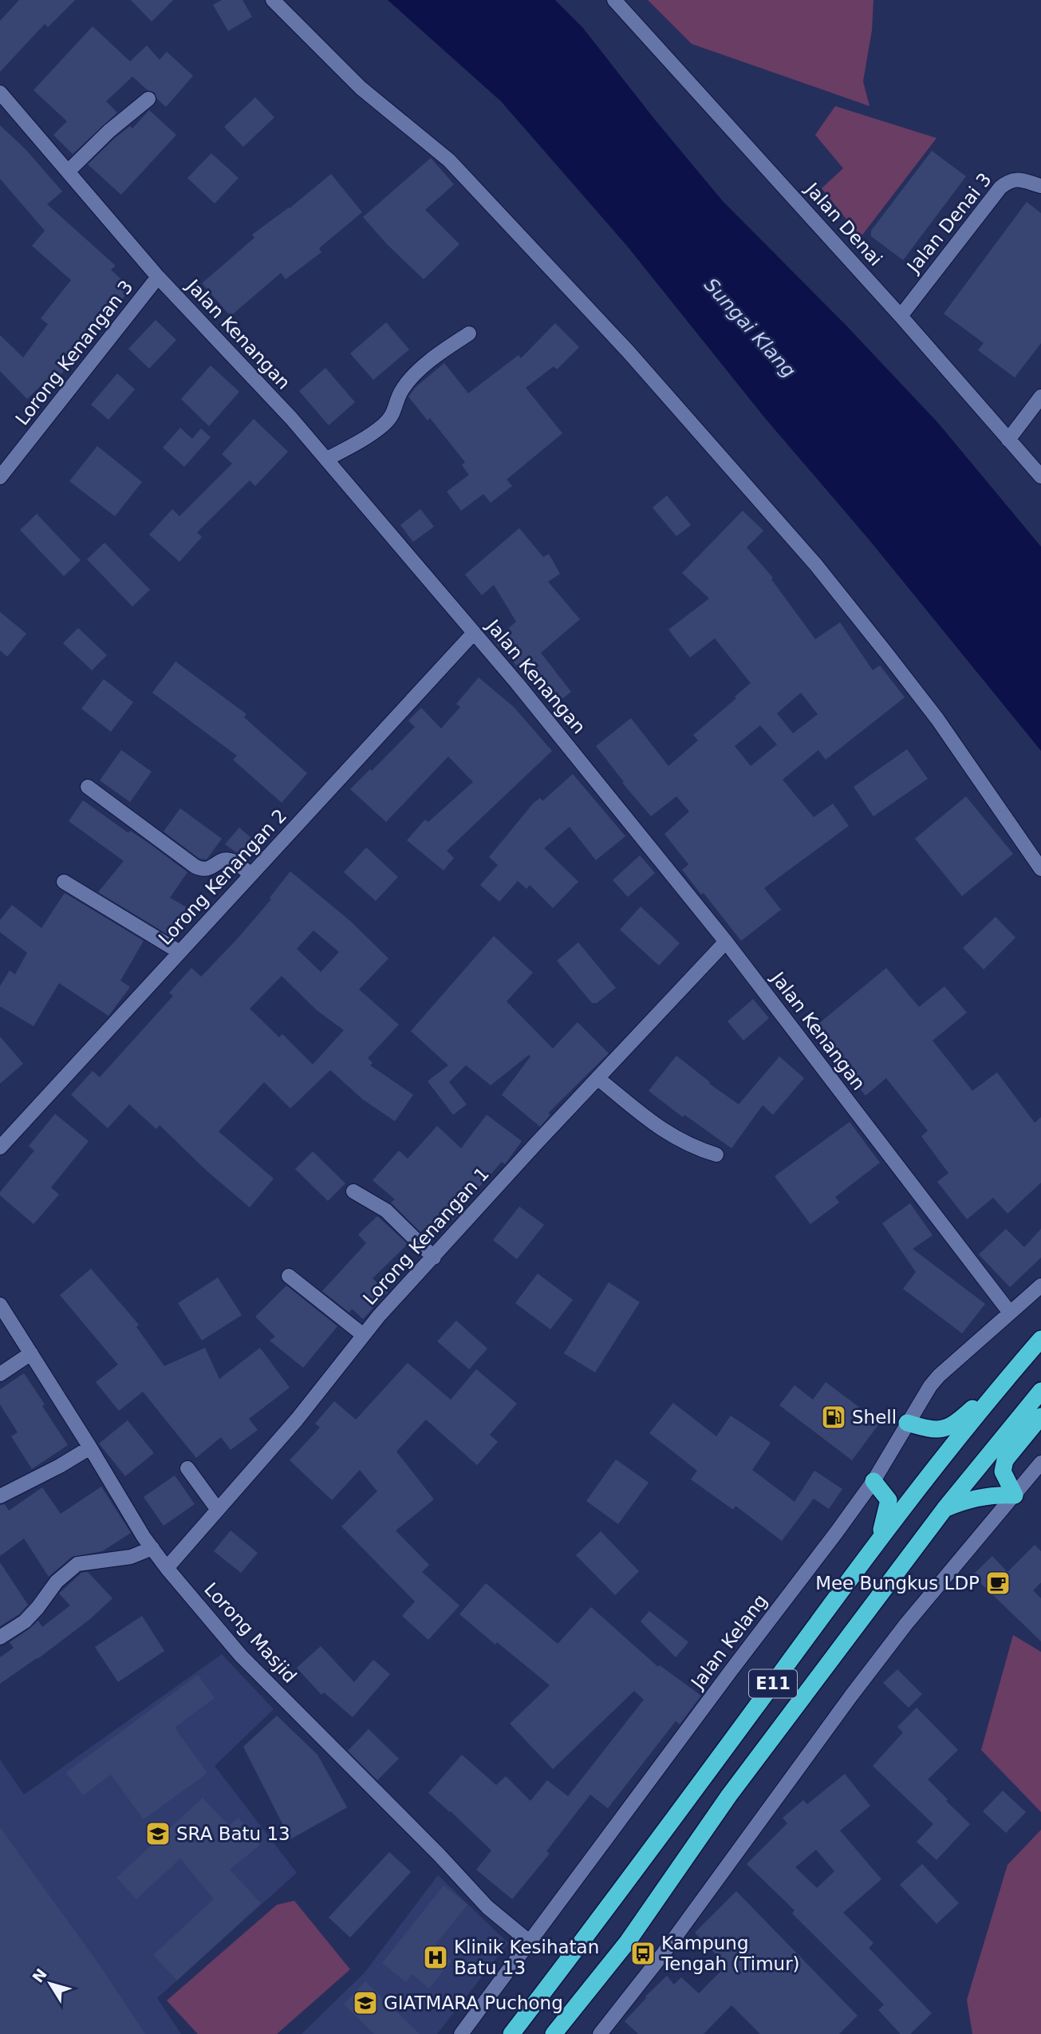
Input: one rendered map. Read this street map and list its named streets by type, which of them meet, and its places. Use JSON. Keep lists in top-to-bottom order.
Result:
{
  "streets": {
    "highway": ["E11"],
    "street": [
      "Jalan Denai 3",
      "Jalan Denai",
      "Jalan Kenangan",
      "Lorong Kenangan 3",
      "Lorong Kenangan 2",
      "Lorong Kenangan 1",
      "Lorong Masjid",
      "Jalan Kelang"
    ]
  },
  "crossings": [
    ["Jalan Denai 3", "Jalan Denai"],
    ["Jalan Kenangan", "Lorong Kenangan 3"],
    ["Jalan Kenangan", "Lorong Kenangan 2"],
    ["Jalan Kenangan", "Lorong Kenangan 1"],
    ["Jalan Kenangan", "Jalan Kelang"],
    ["Lorong Kenangan 1", "Lorong Masjid"],
    ["Lorong Masjid", "Jalan Kelang"]
  ],
  "water": ["Sungai Klang"],
  "places": {
    "fuel station": ["Shell"],
    "cafe": ["Mee Bungkus LDP"],
    "school or university": ["SRA Batu 13", "GIATMARA Puchong"],
    "bus stop": ["Kampung Tengah (Timur)"],
    "hospital": ["Klinik Kesihatan Batu 13"]
  },
  "north": "top left"
}
